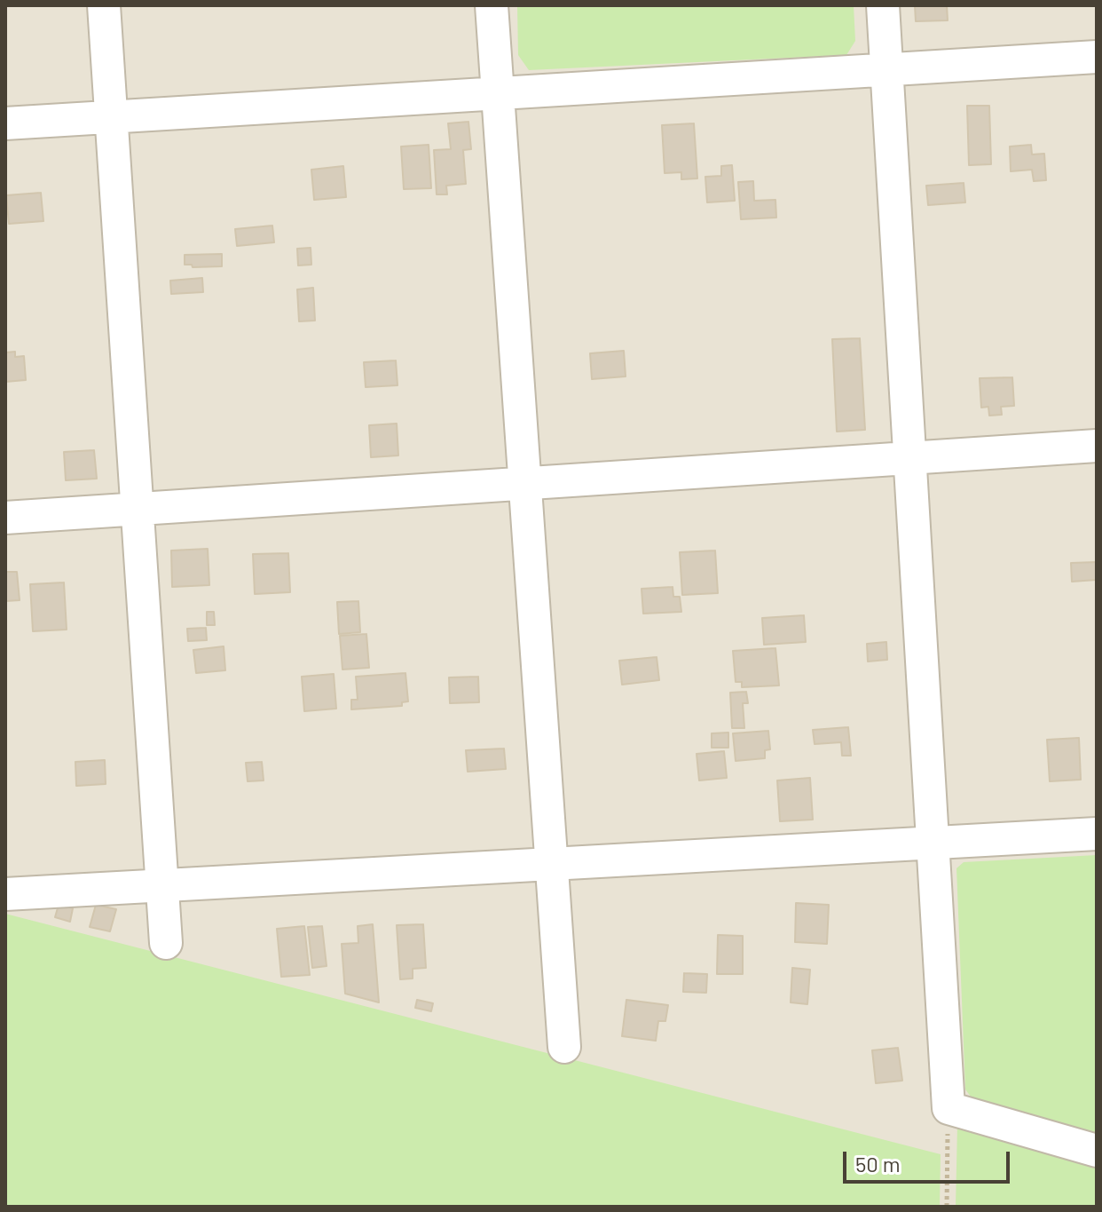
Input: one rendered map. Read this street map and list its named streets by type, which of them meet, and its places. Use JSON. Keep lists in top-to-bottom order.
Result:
{
  "scale_bar": "50 m"
}
